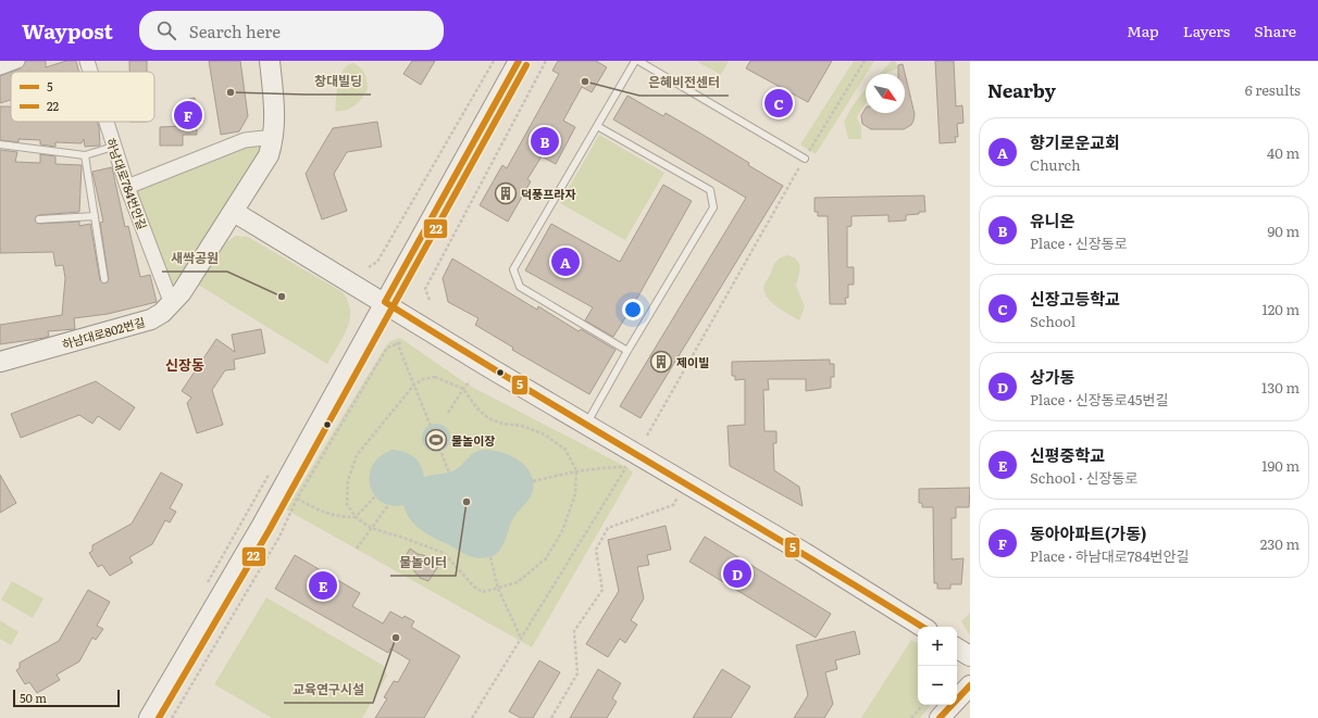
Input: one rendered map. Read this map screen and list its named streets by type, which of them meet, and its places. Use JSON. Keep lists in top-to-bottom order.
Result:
{
  "streets": {
    "street": ["하남대로784번안길", "하남대로802번길"]
  },
  "crossings": [
    ["하남대로784번안길", "하남대로802번길"]
  ],
  "districts": ["신장동"],
  "places": {
    "other": [
      "은혜비전센터",
      "창대빌딩",
      "새싹공원",
      "물놀이터",
      "교육연구시설"
    ],
    "building": ["덕풍프라자", "제이빌"],
    "sports": ["물놀이장"]
  },
  "lines": ["transit line 5", "transit line 22"],
  "legend": ["5", "22"],
  "scale_bar": "50 m",
  "north": "bottom right",
  "page": {
    "header": "Waypost",
    "search": "Search here",
    "nav": ["Map", "Layers", "Share"],
    "heading": ["Nearby", "6 results"],
    "pins": [
      "C",
      "F",
      "B",
      "A",
      "D",
      "E"
    ],
    "list": [
      {
        "mark": "A",
        "name": "향기로운교회",
        "note": "Church",
        "value": "40 m"
      },
      {
        "mark": "B",
        "name": "유니온",
        "note": "Place · 신장동로",
        "value": "90 m"
      },
      {
        "mark": "C",
        "name": "신장고등학교",
        "note": "School",
        "value": "120 m"
      },
      {
        "mark": "D",
        "name": "상가동",
        "note": "Place · 신장동로45번길",
        "value": "130 m"
      },
      {
        "mark": "E",
        "name": "신평중학교",
        "note": "School · 신장동로",
        "value": "190 m"
      },
      {
        "mark": "F",
        "name": "동아아파트(가동)",
        "note": "Place · 하남대로784번안길",
        "value": "230 m"
      }
    ],
    "map_buttons": ["+", "−"],
    "scale": "50 m"
  }
}
